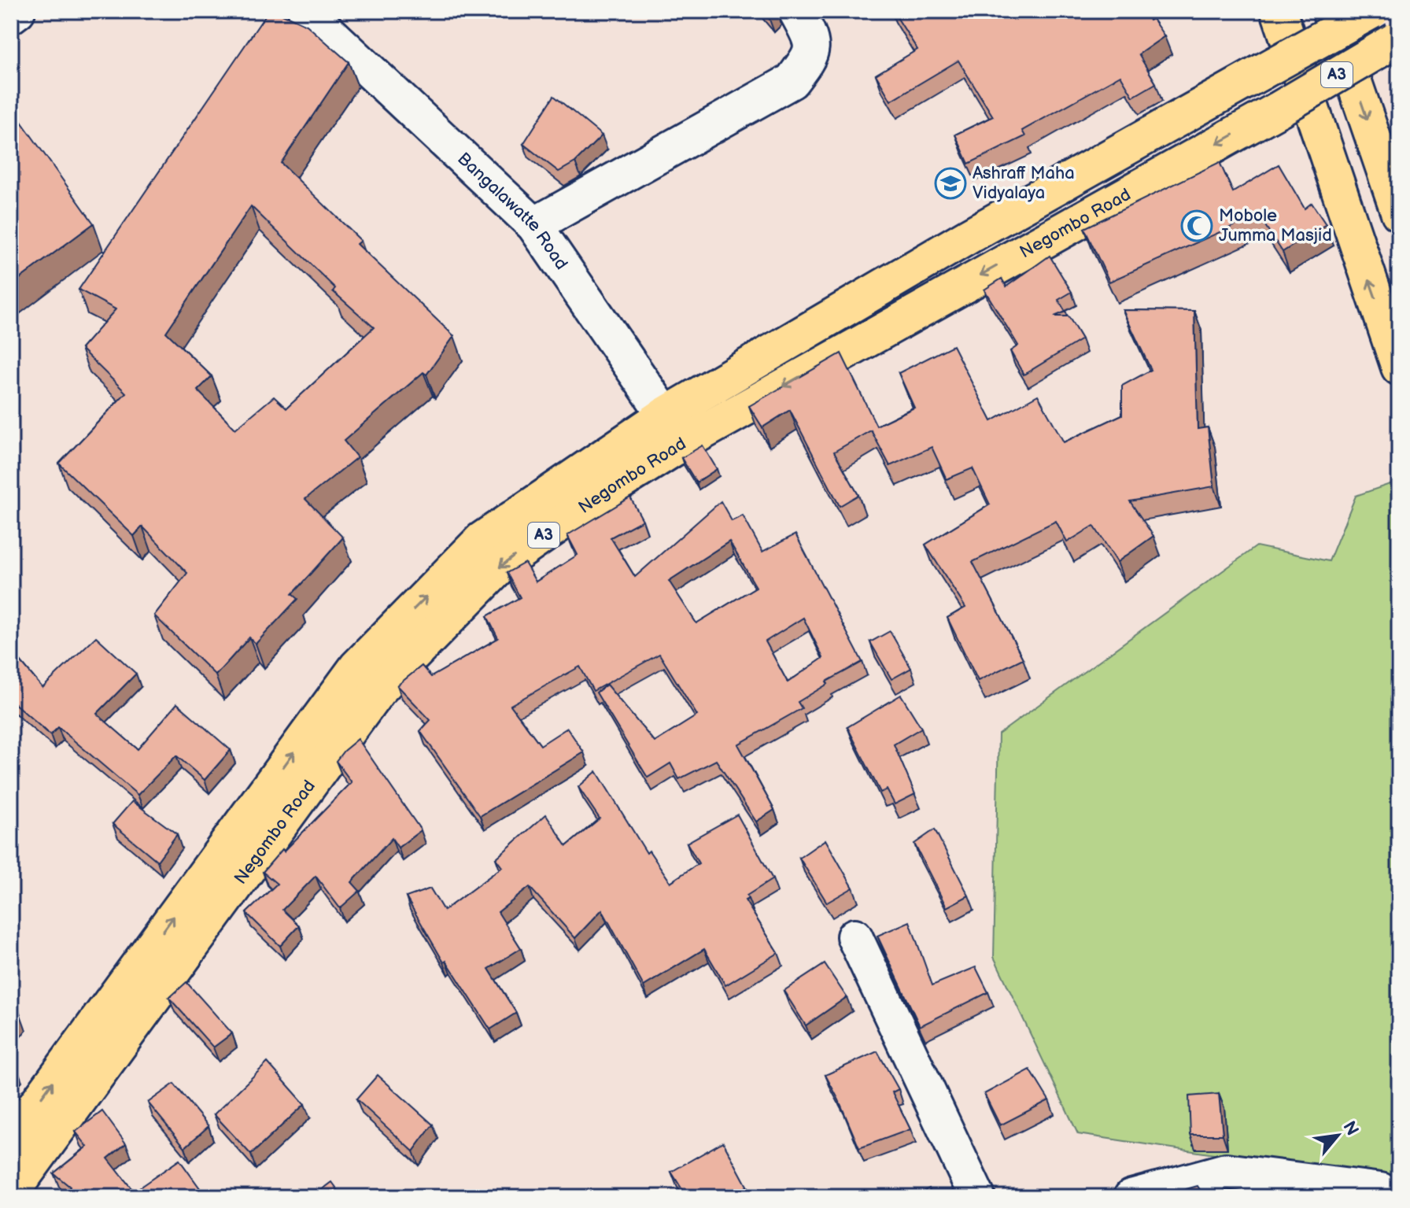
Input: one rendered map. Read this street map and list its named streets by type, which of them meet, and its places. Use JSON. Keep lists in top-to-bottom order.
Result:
{
  "streets": {
    "highway": ["A3", "Negombo Road"],
    "street": ["Bangalawatte Road"]
  },
  "crossings": [
    ["Bangalawatte Road", "Negombo Road"]
  ],
  "places": {
    "school or university": ["Ashraff Maha Vidyalaya"],
    "mosque": ["Mobole Jumma Masjid"]
  },
  "north": "top right"
}
